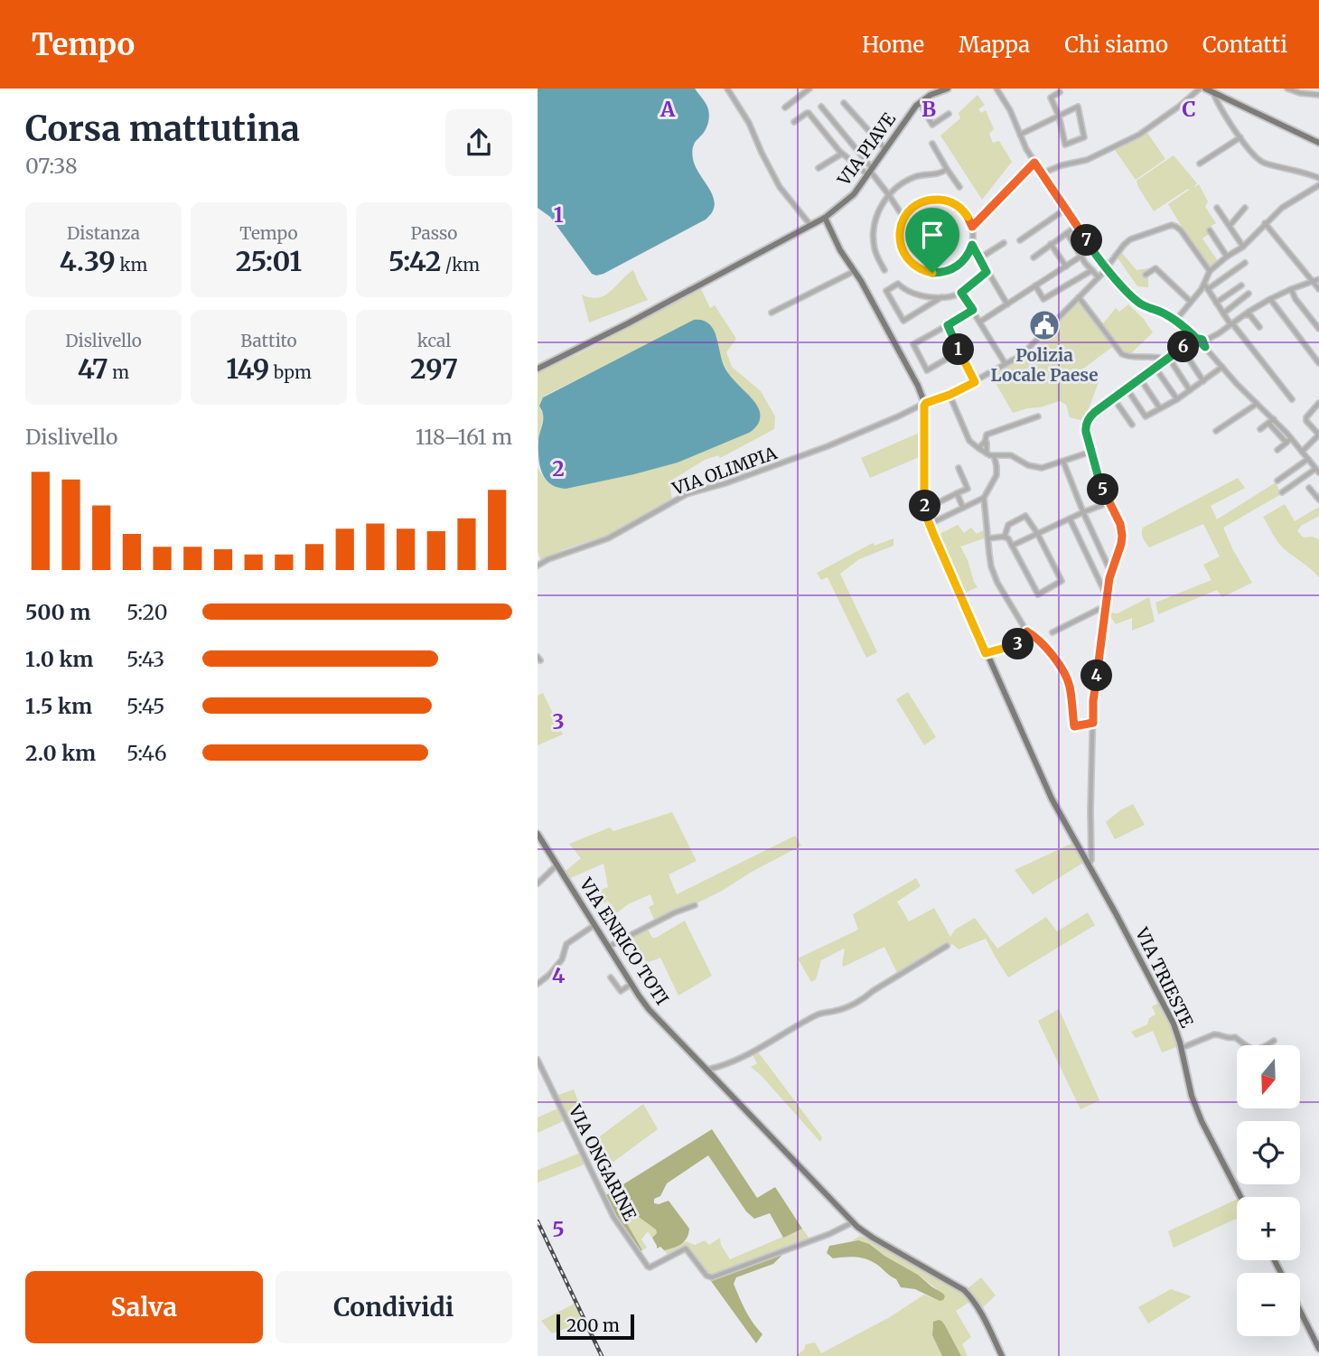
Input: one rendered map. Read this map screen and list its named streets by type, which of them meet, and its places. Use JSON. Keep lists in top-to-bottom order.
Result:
{
  "streets": {
    "main road": ["VIA PIAVE", "VIA ENRICO TOTI", "VIA TRIESTE"],
    "street": ["VIA OLIMPIA", "VIA ONGARINE"]
  },
  "crossings": [
    ["VIA OLIMPIA", "VIA TRIESTE"],
    ["VIA ENRICO TOTI", "VIA ONGARINE"]
  ],
  "places": {
    "public building": ["Polizia Locale Paese"]
  },
  "scale_bar": "200 m",
  "north": "bottom",
  "page": {
    "header": "Tempo",
    "nav": [
      "Home",
      "Mappa",
      "Chi siamo",
      "Contatti"
    ],
    "heading": ["Corsa mattutina", "07:38"],
    "stats": [
      ["Distanza", "4.39 km"],
      ["Tempo", "25:01"],
      ["Passo", "5:42 /km"],
      ["Dislivello", "47 m"],
      ["Battito", "149 bpm"],
      ["kcal", "297"]
    ],
    "pins": [
      "7",
      "6",
      "1",
      "5",
      "2",
      "3",
      "4"
    ],
    "chart": ["Dislivello", "118–161 m"],
    "list": [
      {
        "name": "500 m",
        "note": "5:20"
      },
      {
        "name": "1.0 km",
        "note": "5:43"
      },
      {
        "name": "1.5 km",
        "note": "5:45"
      },
      {
        "name": "2.0 km",
        "note": "5:46"
      }
    ],
    "map_buttons": ["+", "−"],
    "buttons": ["Salva", "Condividi"],
    "scale": "200 m"
  },
  "grid": {
    "columns": ["A", "B", "C"],
    "rows": [
      "1",
      "2",
      "3",
      "4",
      "5"
    ]
  }
}
